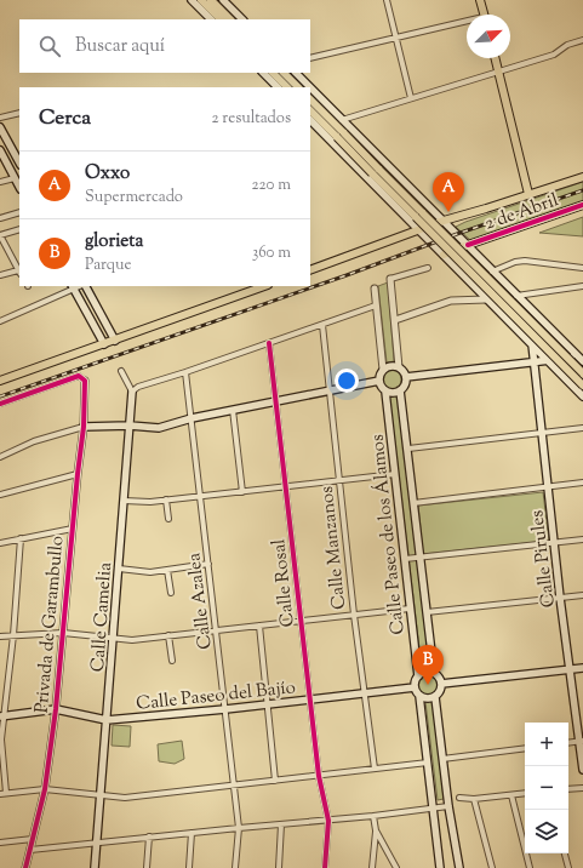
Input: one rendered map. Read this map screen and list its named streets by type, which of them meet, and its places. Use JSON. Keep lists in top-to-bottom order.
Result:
{
  "streets": {
    "main road": [
      "2 de Abril",
      "Calle Paseo de los Álamos",
      "Calle Pirules",
      "Calle Camelia",
      "Calle Paseo del Bajío"
    ],
    "street": [
      "Calle Manzanos",
      "Calle Rosal",
      "Calle Azalea",
      "Privada de Garambullo"
    ]
  },
  "crossings": [
    ["Calle Paseo de los Álamos", "Calle Paseo del Bajío"],
    ["Calle Manzanos", "Calle Paseo del Bajío"],
    ["Calle Rosal", "Calle Paseo del Bajío"],
    ["Calle Azalea", "Calle Paseo del Bajío"],
    ["Calle Camelia", "Calle Paseo del Bajío"],
    ["Privada de Garambullo", "Calle Paseo del Bajío"]
  ],
  "north": "top right",
  "page": {
    "search": "Buscar aquí",
    "heading": ["Cerca", "2 resultados"],
    "list": [
      {
        "mark": "A",
        "name": "Oxxo",
        "note": "Supermercado",
        "value": "220 m"
      },
      {
        "mark": "B",
        "name": "glorieta",
        "note": "Parque",
        "value": "360 m"
      }
    ],
    "pins": ["A", "B"],
    "map_buttons": ["+", "−"]
  }
}
